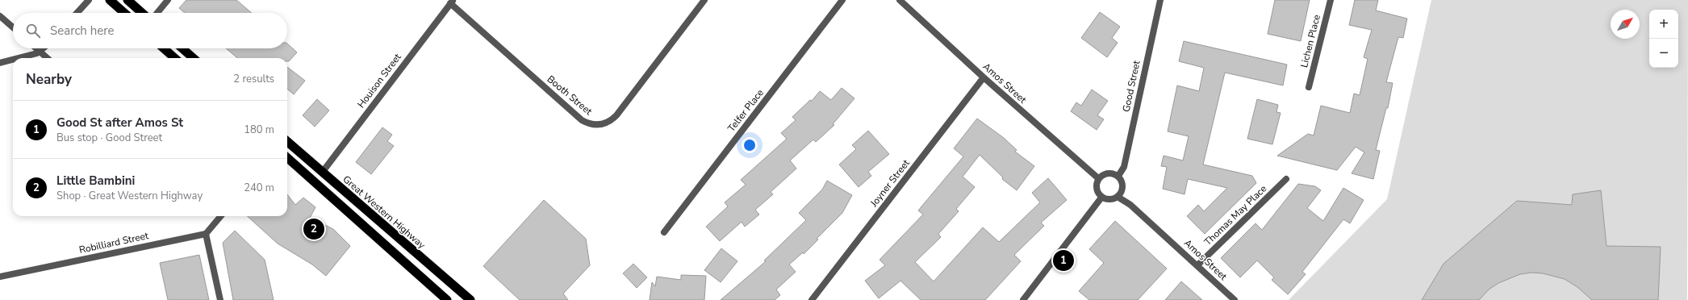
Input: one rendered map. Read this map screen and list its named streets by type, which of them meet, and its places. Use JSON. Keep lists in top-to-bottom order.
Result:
{
  "streets": {
    "highway": ["Great Western Highway"],
    "street": [
      "Lichen Place",
      "Houison Street",
      "Amos Street",
      "Good Street",
      "Booth Street",
      "Telfer Place",
      "Joyner Street",
      "Thomas May Place",
      "Robilliard Street"
    ]
  },
  "crossings": [
    ["Houison Street", "Booth Street"],
    ["Houison Street", "Great Western Highway"],
    ["Amos Street", "Good Street"],
    ["Amos Street", "Joyner Street"],
    ["Amos Street", "Thomas May Place"]
  ],
  "north": "top right",
  "page": {
    "map_buttons": ["+", "−"],
    "search": "Search here",
    "heading": ["Nearby", "2 results"],
    "list": [
      {
        "mark": "1",
        "name": "Good St after Amos St",
        "note": "Bus stop · Good Street",
        "value": "180 m"
      },
      {
        "mark": "2",
        "name": "Little Bambini",
        "note": "Shop · Great Western Highway",
        "value": "240 m"
      }
    ],
    "pins": ["2", "1"]
  }
}
